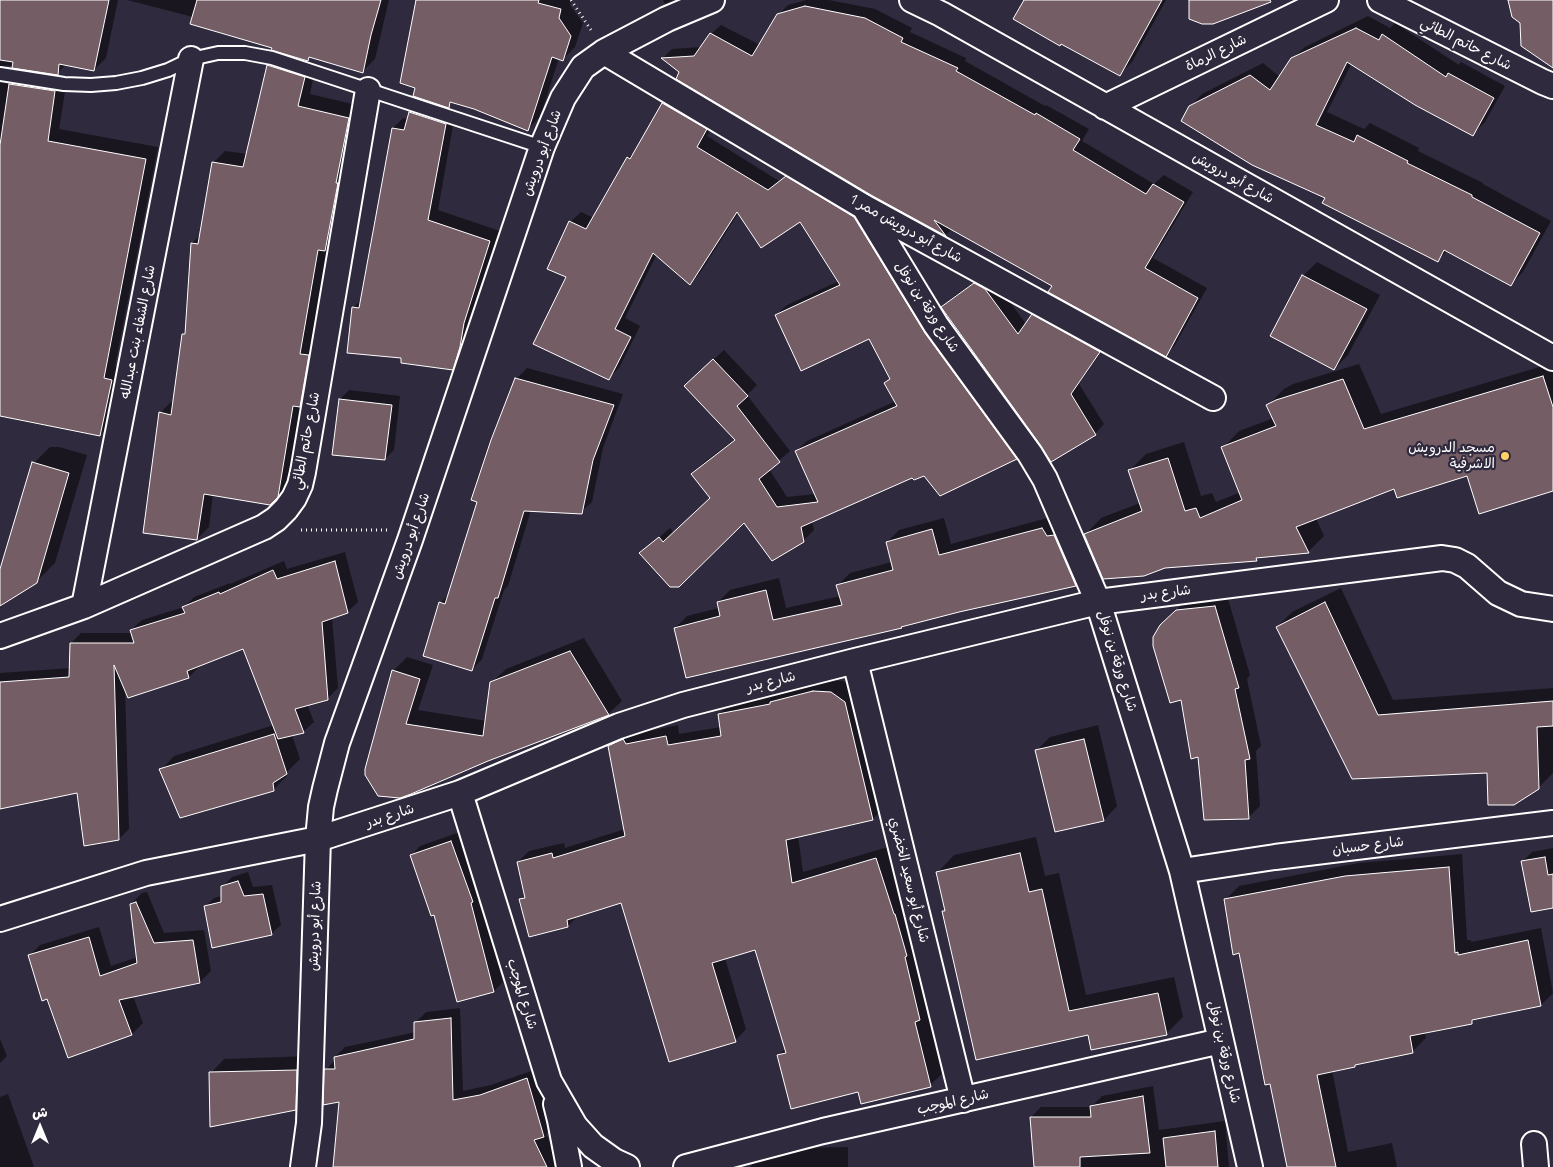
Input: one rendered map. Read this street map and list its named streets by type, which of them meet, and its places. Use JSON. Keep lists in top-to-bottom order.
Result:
{
  "streets": {
    "street": [
      "شارع حاتم الطائي",
      "شارع الرماة",
      "شارع أبو درويش",
      "شارع أبو درويش ممر 1",
      "شارع ورقة بن نوفل",
      "شارع الشفاء بنت عبدالله",
      "شارع بدر",
      "شارع حسبان",
      "شارع أبو سعيد الخضري",
      "شارع الموجب"
    ]
  },
  "crossings": [
    ["شارع حاتم الطائي", "شارع الشفاء بنت عبدالله"],
    ["شارع الرماة", "شارع أبو درويش"],
    ["شارع أبو درويش", "شارع أبو درويش ممر 1"],
    ["شارع أبو درويش", "شارع بدر"],
    ["شارع أبو درويش ممر 1", "شارع ورقة بن نوفل"],
    ["شارع ورقة بن نوفل", "شارع بدر"],
    ["شارع ورقة بن نوفل", "شارع حسبان"],
    ["شارع ورقة بن نوفل", "شارع الموجب"],
    ["شارع بدر", "شارع أبو سعيد الخضري"],
    ["شارع بدر", "شارع الموجب"],
    ["شارع أبو سعيد الخضري", "شارع الموجب"]
  ],
  "places": ["مسجد الدرويش الاشرفية"],
  "north": "top"
}
